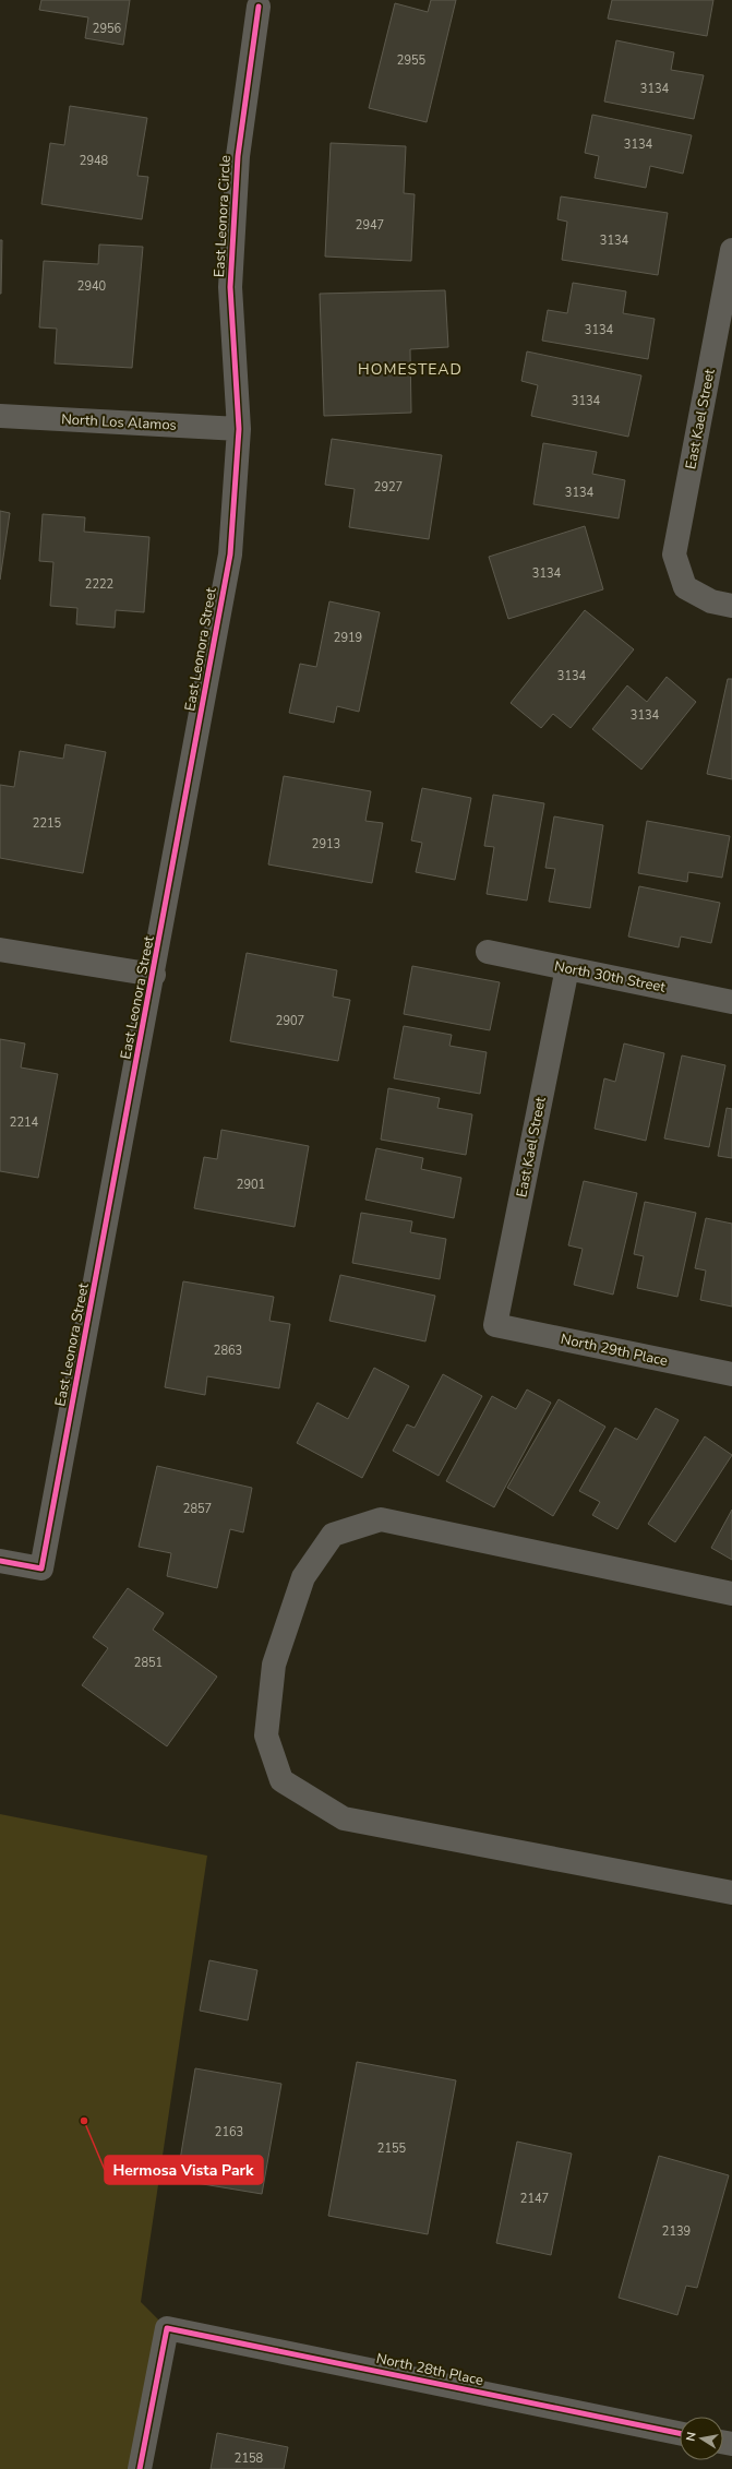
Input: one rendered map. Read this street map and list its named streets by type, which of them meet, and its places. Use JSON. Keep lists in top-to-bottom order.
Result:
{
  "streets": {
    "street": [
      "East Leonora Circle",
      "East Kael Street",
      "North Los Alamos",
      "East Leonora Street",
      "North 30th Street",
      "North 29th Place",
      "North 28th Place"
    ]
  },
  "crossings": [
    ["East Leonora Circle", "North Los Alamos"],
    ["East Leonora Circle", "East Leonora Street"],
    ["East Kael Street", "North 30th Street"],
    ["East Kael Street", "North 29th Place"],
    ["North Los Alamos", "East Leonora Street"]
  ],
  "districts": ["HOMESTEAD"],
  "places": ["Hermosa Vista Park"],
  "house_numbers": [
    "2956",
    "2955",
    "3134",
    "3134",
    "2948",
    "2947",
    "3134",
    "2940",
    "3134",
    "3134",
    "2927",
    "3134",
    "3134",
    "2222",
    "2919",
    "3134",
    "3134",
    "2215",
    "2913",
    "2907",
    "2214",
    "2901",
    "2863",
    "2857",
    "2851",
    "2163",
    "2155",
    "2147",
    "2139",
    "2158"
  ],
  "north": "left"
}
